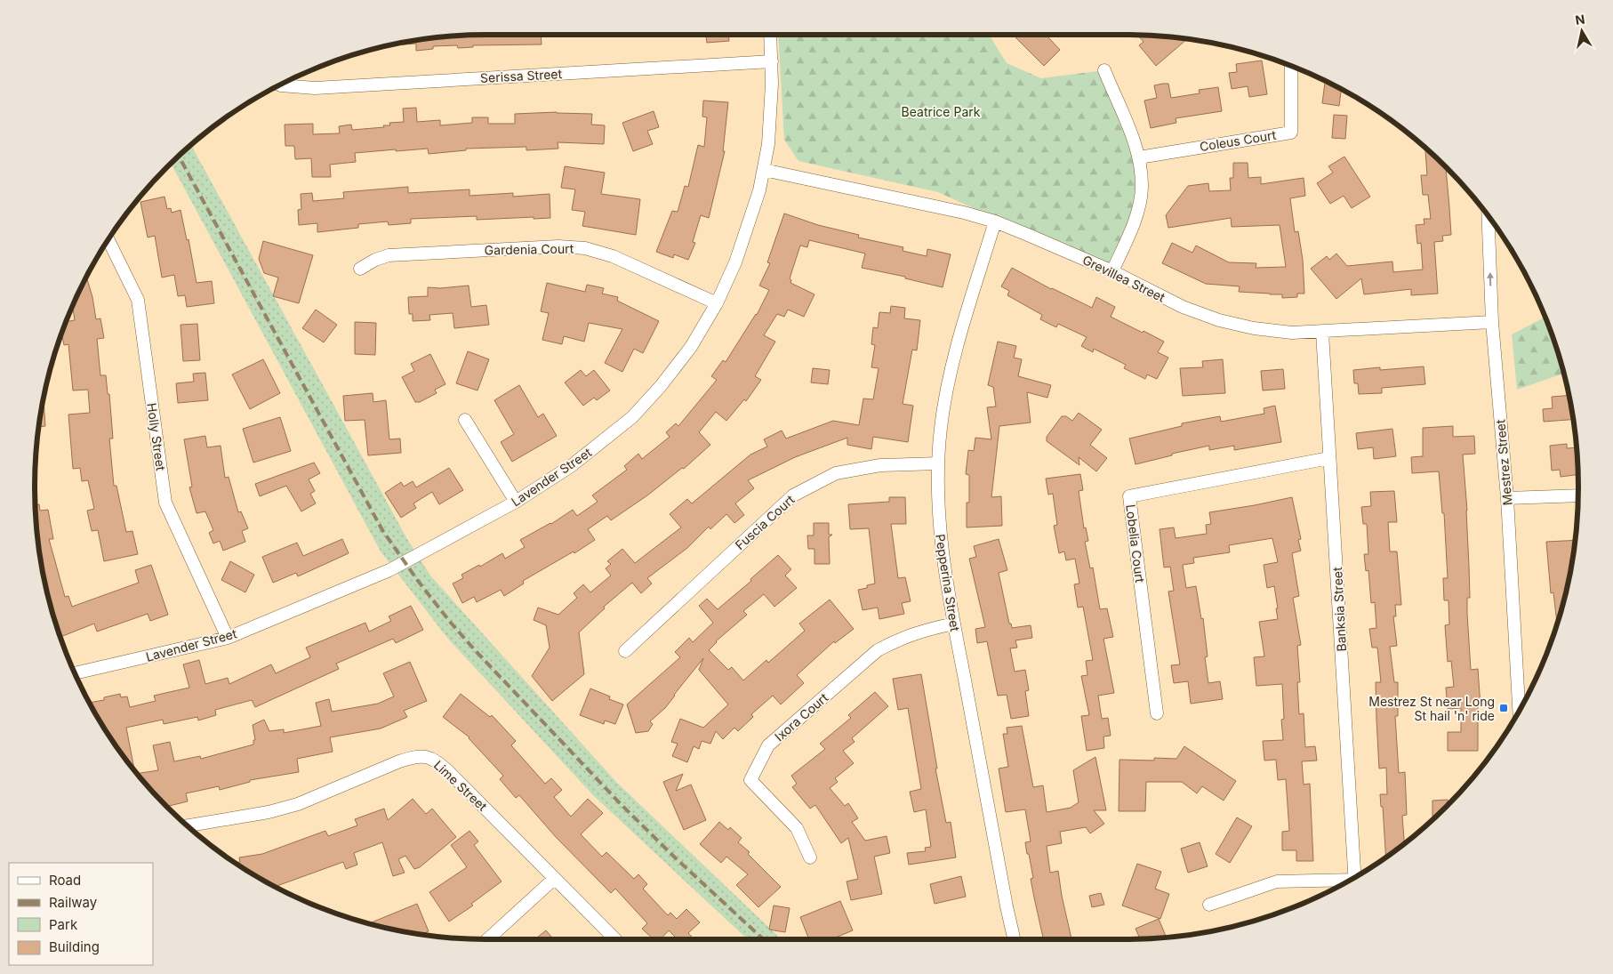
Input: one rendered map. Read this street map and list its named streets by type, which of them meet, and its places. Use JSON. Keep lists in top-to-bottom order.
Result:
{
  "streets": {
    "street": [
      "Serissa Street",
      "Coleus Court",
      "Gardenia Court",
      "Grevillea Street",
      "Holly Street",
      "Mestrez Street",
      "Lavender Street",
      "Fuscia Court",
      "Lobelia Court",
      "Pepperina Street",
      "Banksia Street",
      "Ixora Court",
      "Lime Street"
    ]
  },
  "crossings": [
    ["Serissa Street", "Lavender Street"],
    ["Gardenia Court", "Lavender Street"],
    ["Grevillea Street", "Mestrez Street"],
    ["Grevillea Street", "Lavender Street"],
    ["Grevillea Street", "Pepperina Street"],
    ["Grevillea Street", "Banksia Street"],
    ["Holly Street", "Lavender Street"],
    ["Fuscia Court", "Pepperina Street"],
    ["Lobelia Court", "Banksia Street"],
    ["Pepperina Street", "Ixora Court"]
  ],
  "parks": ["Beatrice Park"],
  "places": {
    "transit": ["Mestrez St near Long St hail 'n' ride"]
  },
  "legend": [
    "Road",
    "Railway",
    "Park",
    "Building"
  ],
  "north": "top"
}
